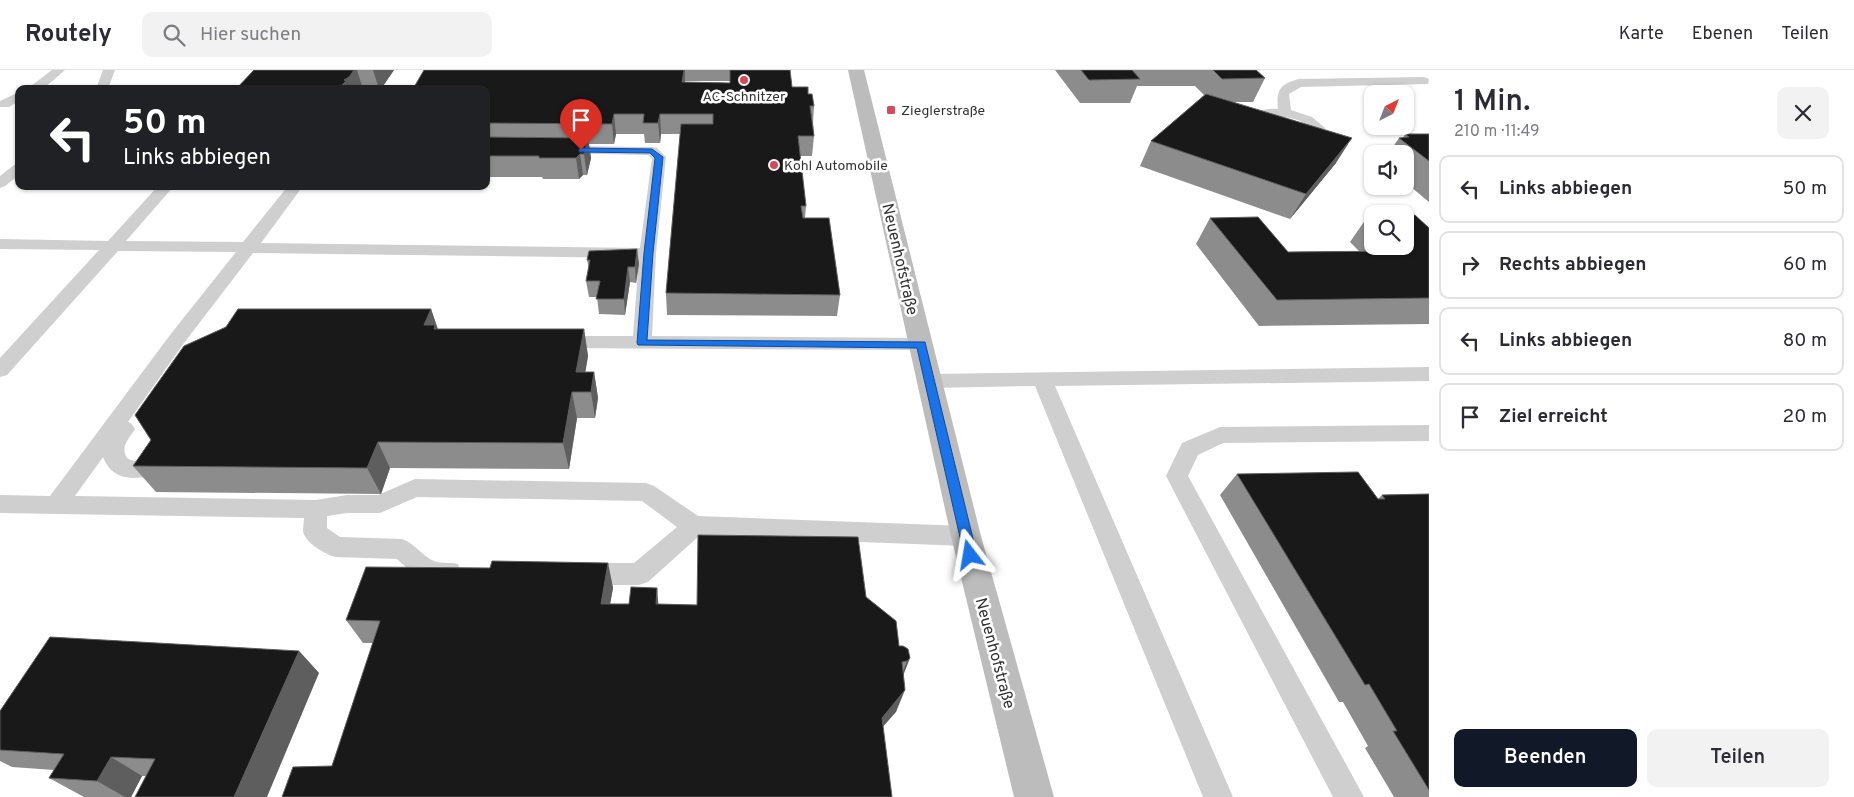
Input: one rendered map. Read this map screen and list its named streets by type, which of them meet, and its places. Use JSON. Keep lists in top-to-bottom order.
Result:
{
  "streets": {
    "street": ["Neuenhofstraße"]
  },
  "places": {
    "other": ["AC-Schnitzer", "Kohl Automobile"],
    "transit": ["Zieglerstraße"]
  },
  "north": "top right",
  "page": {
    "header": "Routely",
    "search": "Hier suchen",
    "nav": ["Karte", "Ebenen", "Teilen"],
    "heading": ["1 Min.", "210 m · 11:49"],
    "turn": ["50 m", "Links abbiegen"],
    "list": [
      {
        "name": "Links abbiegen",
        "value": "50 m"
      },
      {
        "name": "Rechts abbiegen",
        "value": "60 m"
      },
      {
        "name": "Links abbiegen",
        "value": "80 m"
      },
      {
        "name": "Ziel erreicht",
        "value": "20 m"
      }
    ],
    "buttons": ["Beenden", "Teilen"]
  }
}
